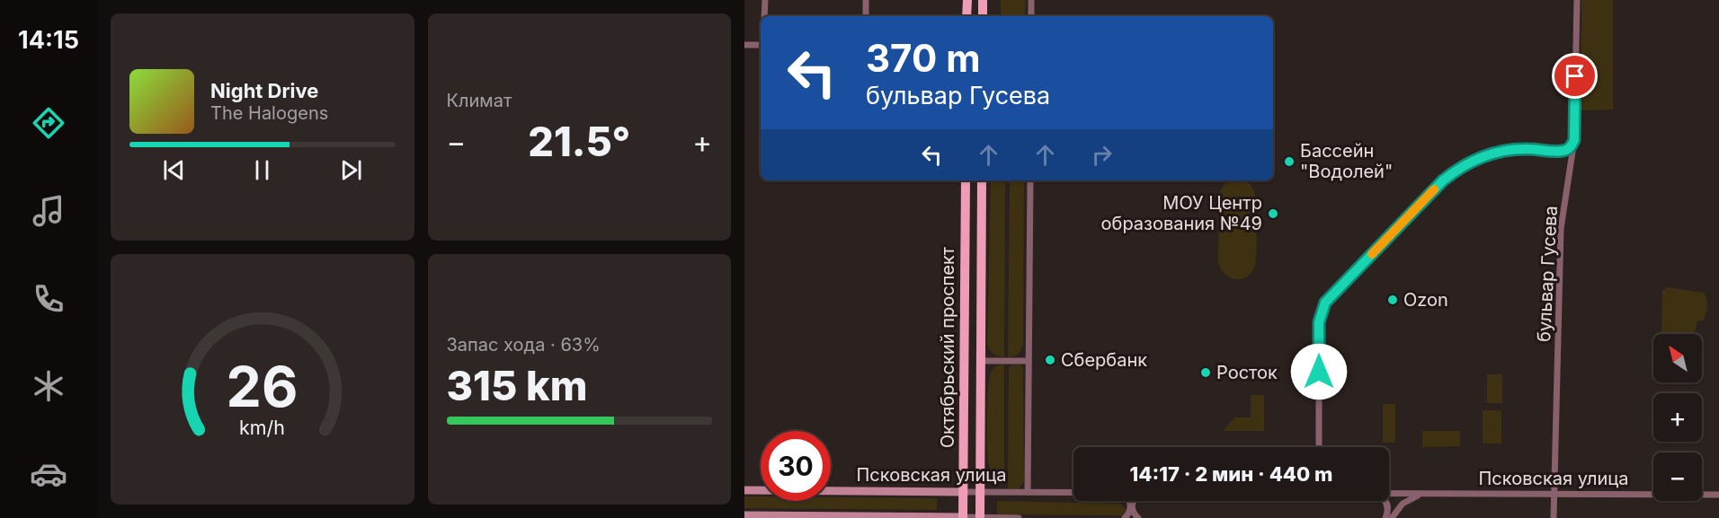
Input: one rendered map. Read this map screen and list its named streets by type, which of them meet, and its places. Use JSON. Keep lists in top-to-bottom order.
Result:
{
  "streets": {
    "main road": ["Октябрьский проспект", "Псковская улица"],
    "street": ["бульвар Гусева"]
  },
  "crossings": [
    ["бульвар Гусева", "Псковская улица"],
    ["Октябрьский проспект", "Псковская улица"]
  ],
  "places": [
    "Бассейн \"Водолей\"",
    "МОУ Центр образования №49",
    "Ozon",
    "Сбербанк",
    "Росток"
  ],
  "north": "top left",
  "page": {
    "tabs": "14:15",
    "tile": [
      "Климат",
      ["Запас хода · 63%", "315 km"]
    ],
    "turn": ["370 m", "бульвар Гусева"],
    "song": ["Night Drive", "The Halogens"],
    "heat": ["−", "21.5°", "+"],
    "map_buttons": ["+", "−"],
    "limit": "30",
    "trip": "14:17 · 2 мин · 440 m",
    "gauge": ["26", "km/h"]
  }
}
